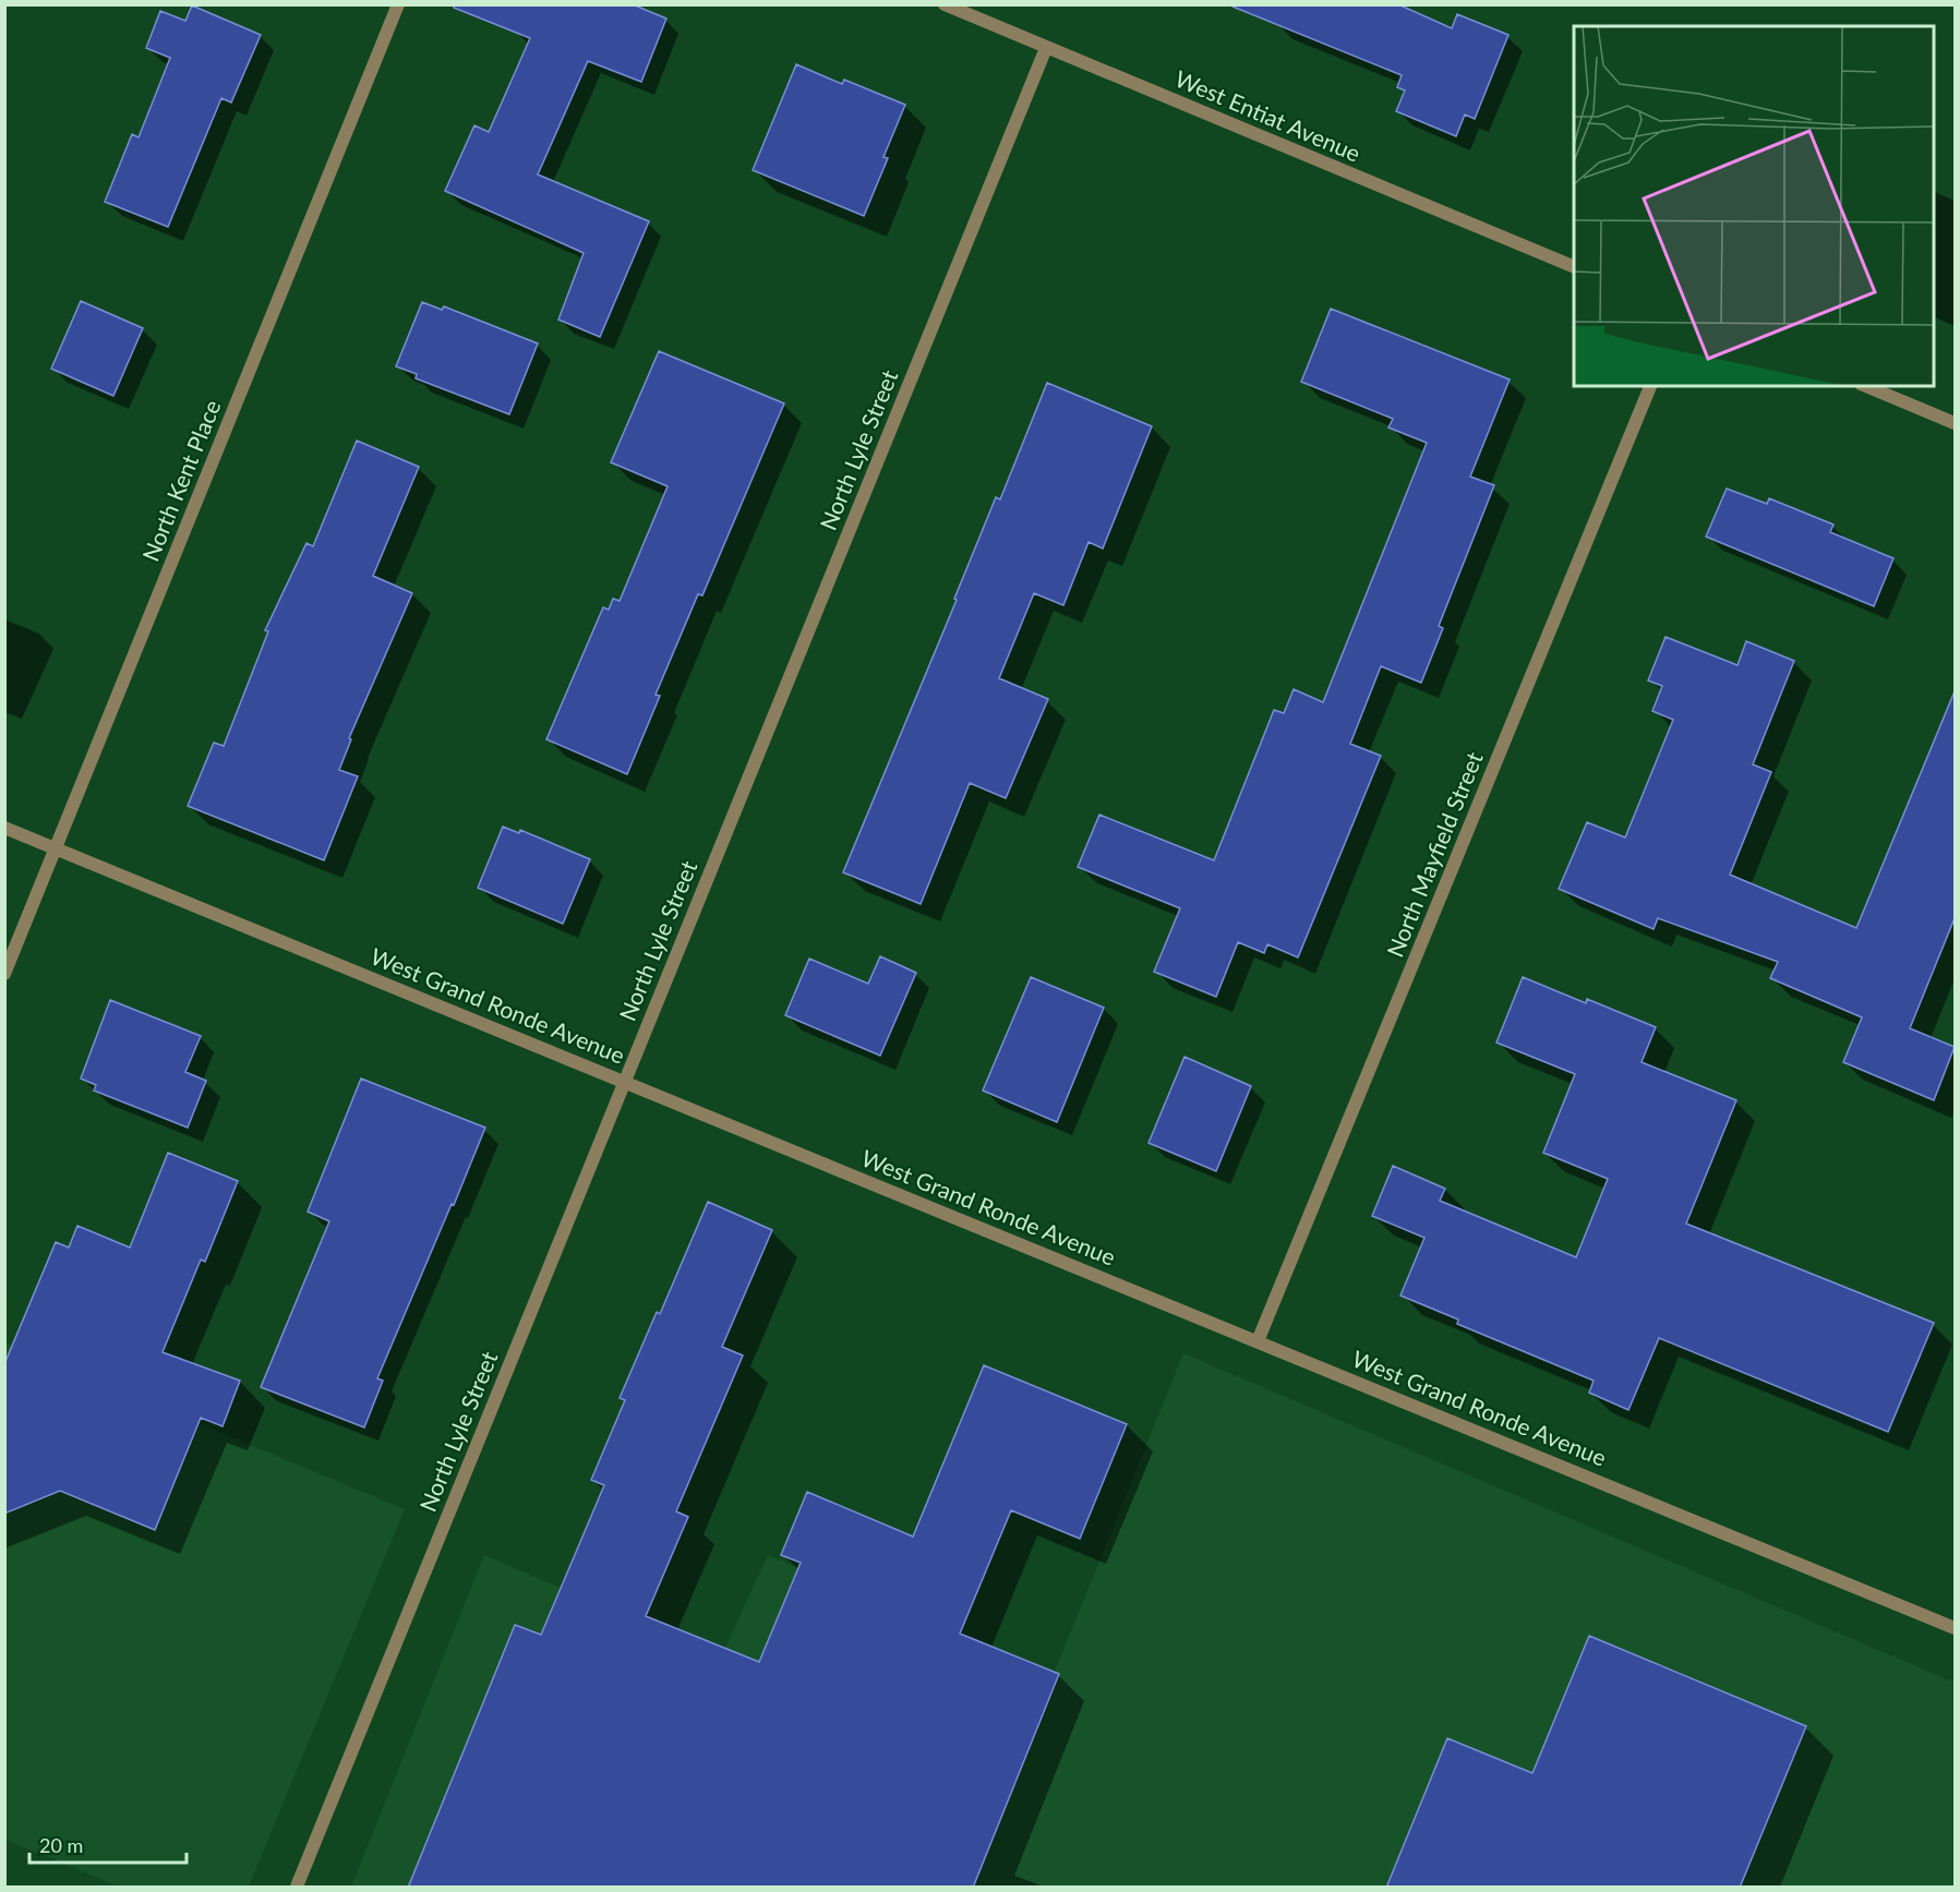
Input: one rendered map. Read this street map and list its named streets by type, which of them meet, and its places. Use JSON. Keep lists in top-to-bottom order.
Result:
{
  "streets": {
    "street": [
      "West Entiat Avenue",
      "North Lyle Street",
      "North Kent Place",
      "North Mayfield Street",
      "West Grand Ronde Avenue"
    ]
  },
  "crossings": [
    ["West Entiat Avenue", "North Lyle Street"],
    ["North Lyle Street", "West Grand Ronde Avenue"],
    ["North Kent Place", "West Grand Ronde Avenue"],
    ["North Mayfield Street", "West Grand Ronde Avenue"]
  ],
  "scale_bar": "20 m"
}
